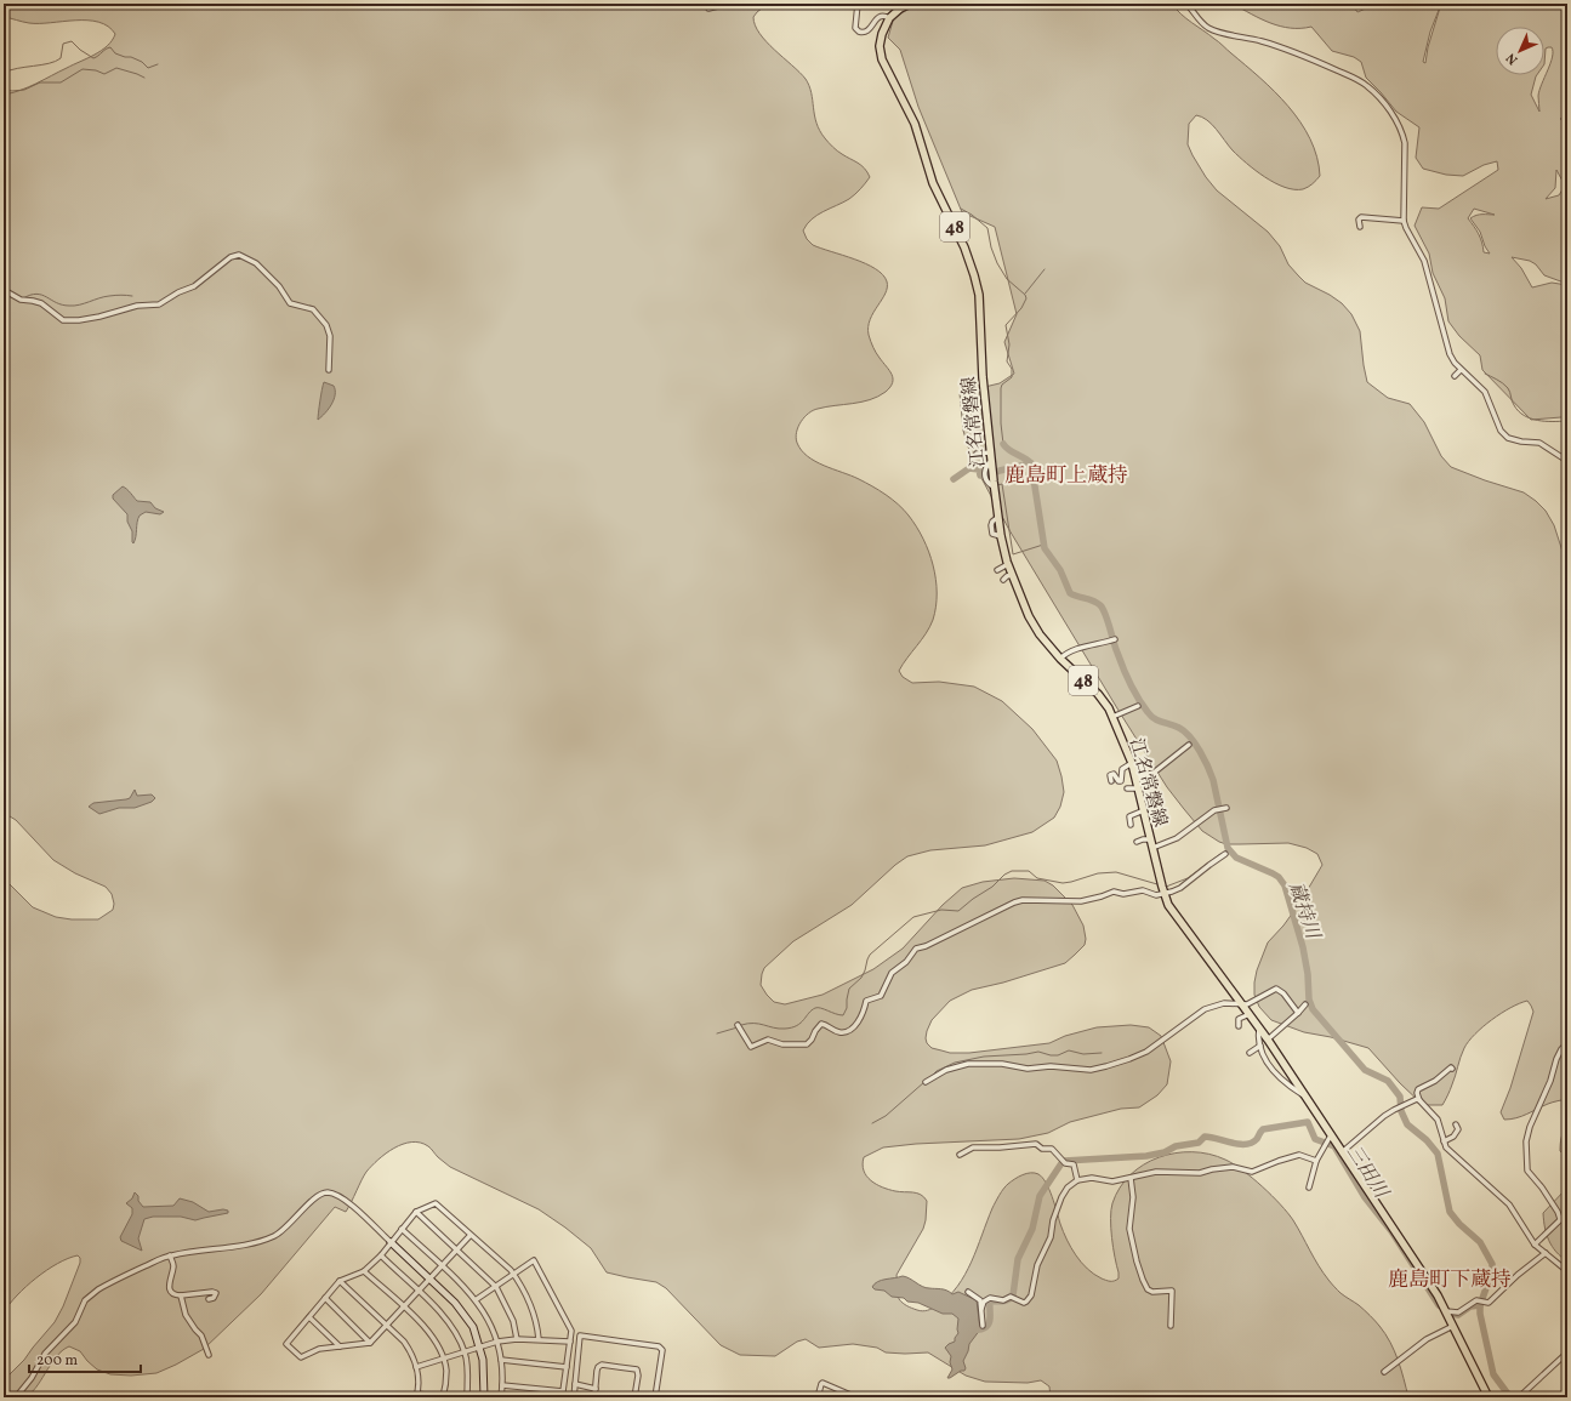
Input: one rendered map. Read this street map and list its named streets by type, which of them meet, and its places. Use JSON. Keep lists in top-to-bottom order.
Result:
{
  "streets": {
    "main road": ["48", "江名常磐線"]
  },
  "districts": ["鹿島町上蔵持", "鹿島町下蔵持"],
  "water": ["蔵持川", "三田川"],
  "scale_bar": "200 m",
  "north": "bottom left"
}
